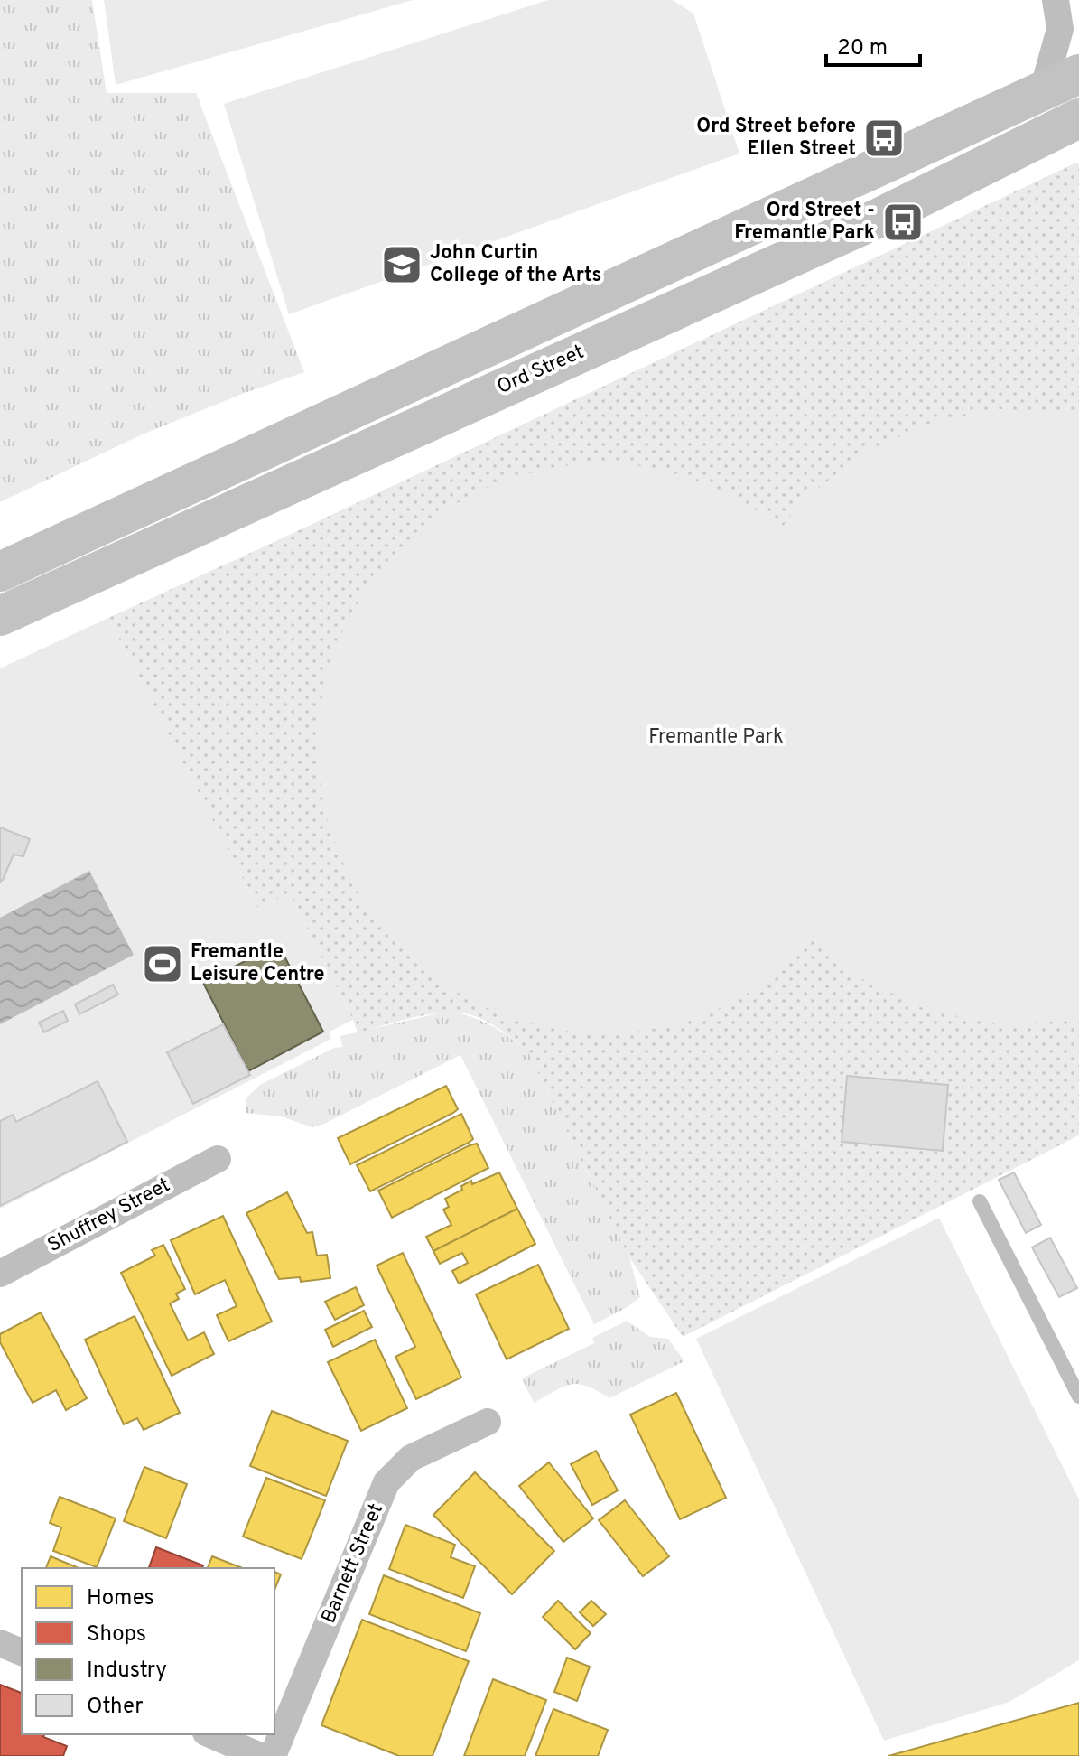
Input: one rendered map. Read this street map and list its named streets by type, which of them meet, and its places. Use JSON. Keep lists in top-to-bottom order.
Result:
{
  "streets": {
    "main road": ["Ord Street"],
    "street": ["Shuffrey Street", "Barnett Street"]
  },
  "parks": ["Fremantle Park"],
  "places": {
    "bus stop": ["Ord Street before Ellen Street", "Ord Street - Fremantle Park"],
    "school or university": ["John Curtin College of the Arts"],
    "sports": ["Fremantle Leisure Centre"]
  },
  "legend": [
    "Homes",
    "Shops",
    "Industry",
    "Other"
  ],
  "scale_bar": "20 m"
}
